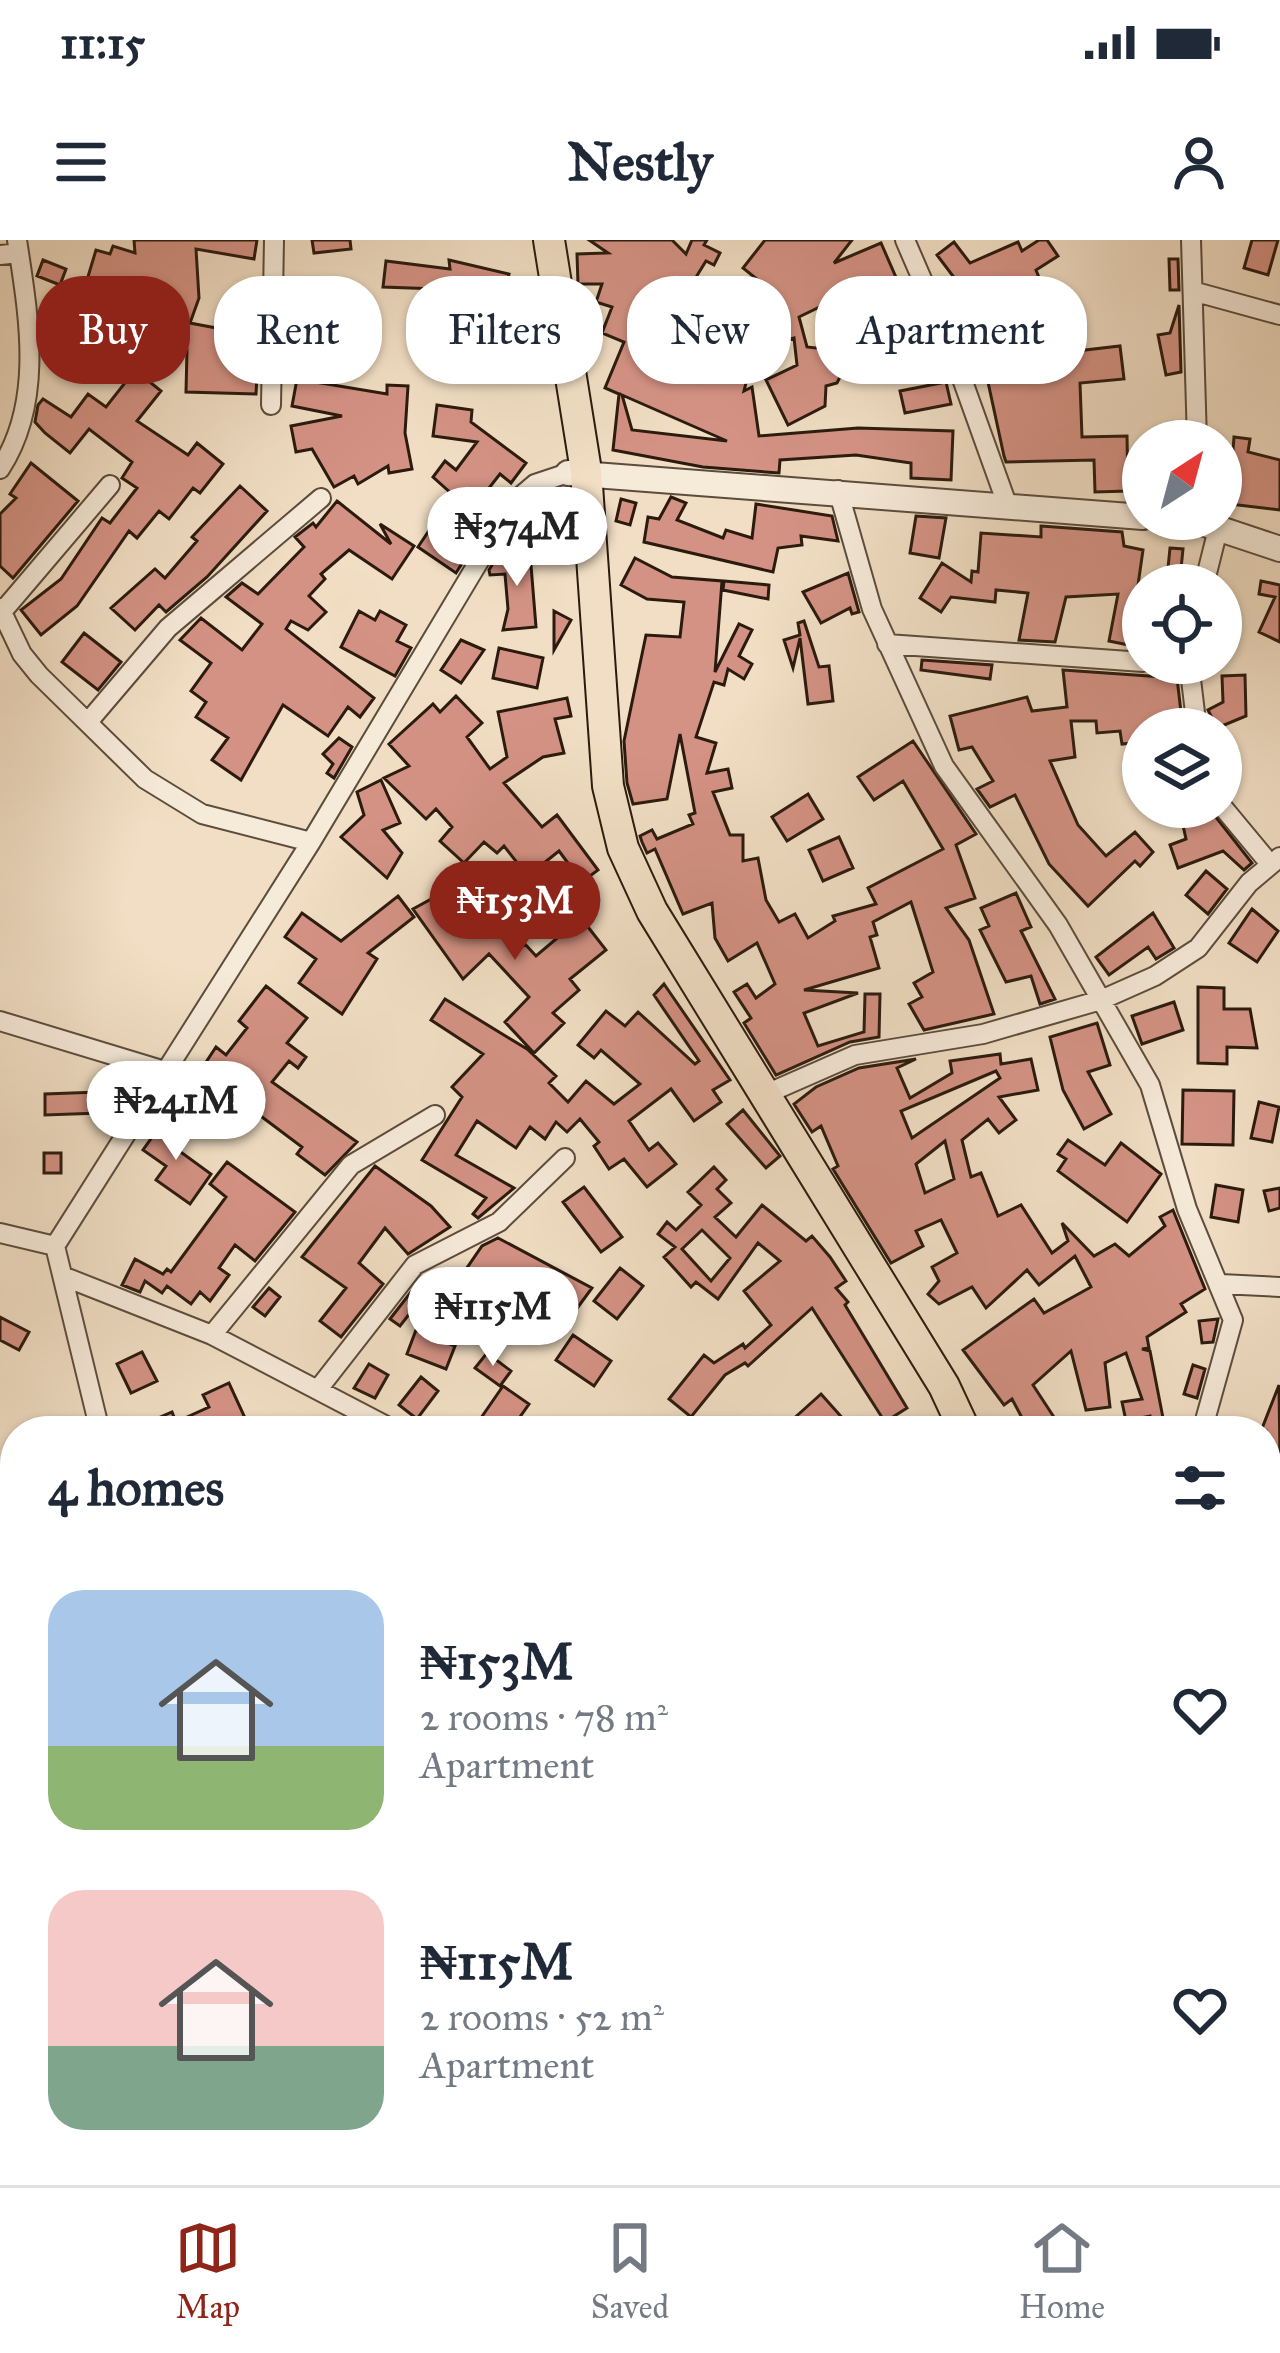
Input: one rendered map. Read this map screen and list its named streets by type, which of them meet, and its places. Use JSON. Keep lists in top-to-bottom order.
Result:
{
  "north": "top right",
  "page": {
    "status": "11:15",
    "header": "Nestly",
    "chip": [
      "Buy",
      "Rent",
      "Filters",
      "New",
      "Apartment"
    ],
    "price": [
      "₦374M",
      "₦153M",
      "₦241M",
      "₦115M"
    ],
    "heading": "4 homes",
    "list": [
      {
        "name": "₦153M",
        "note": "2 rooms · 78 m² · Apartment"
      },
      {
        "name": "₦115M",
        "note": "2 rooms · 52 m² · Apartment"
      }
    ],
    "tabs": ["Map", "Saved", "Home"]
  }
}
